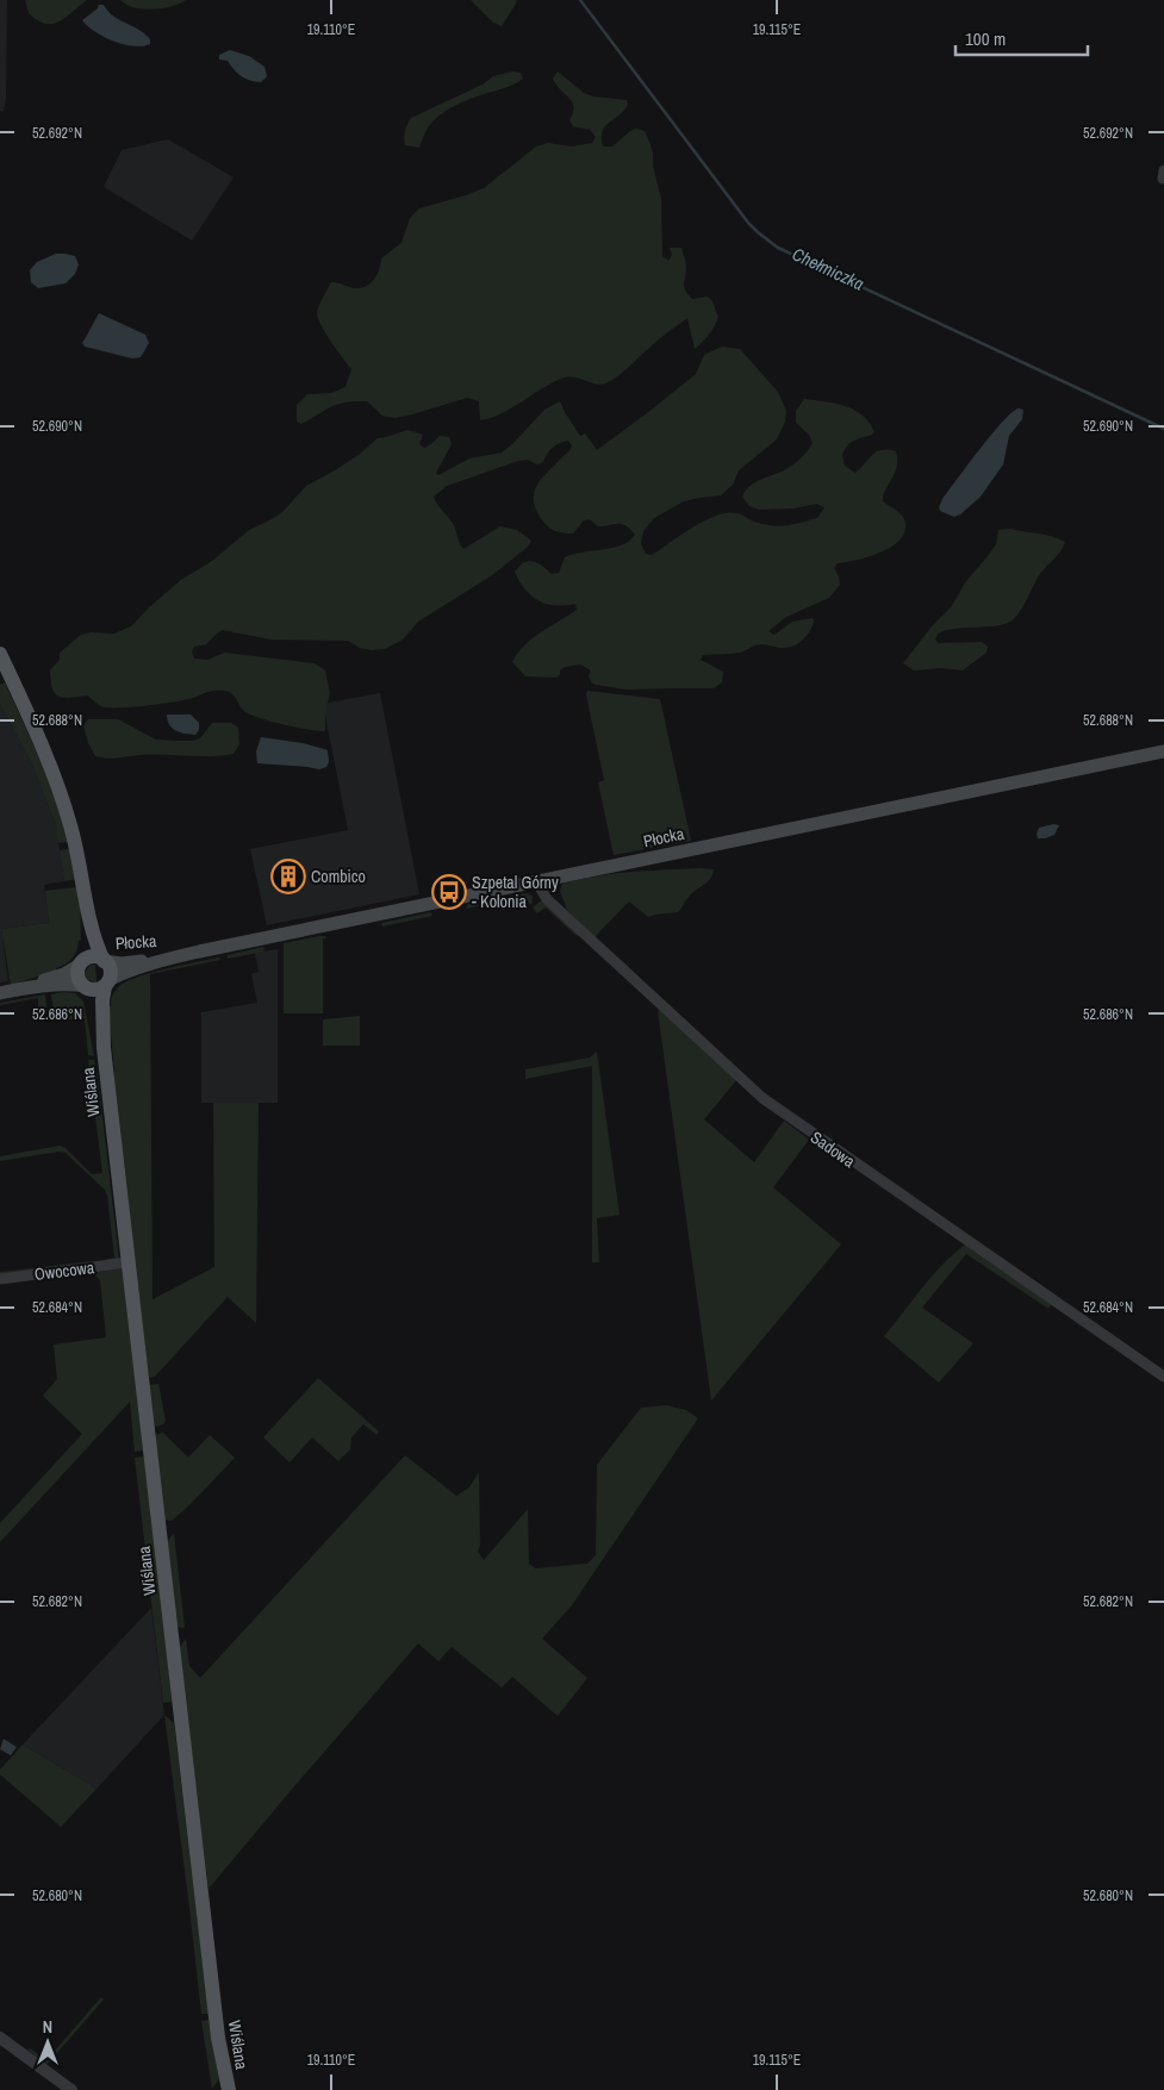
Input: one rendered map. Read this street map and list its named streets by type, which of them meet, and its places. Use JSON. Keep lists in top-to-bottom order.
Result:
{
  "streets": {
    "main road": ["Płocka", "Wiślana"],
    "street": ["Sadowa", "Owocowa"]
  },
  "crossings": [
    ["Płocka", "Wiślana"],
    ["Płocka", "Sadowa"],
    ["Wiślana", "Owocowa"]
  ],
  "water": ["Chełmiczka"],
  "places": {
    "building": ["Combico"],
    "bus stop": ["Szpetal Górny - Kolonia"]
  },
  "scale_bar": "100 m",
  "north": "top",
  "coordinates": [
    "19.110°E",
    "19.115°E",
    "52.692°N",
    "52.690°N",
    "52.688°N",
    "52.686°N",
    "52.684°N",
    "52.682°N",
    "52.680°N"
  ]
}
